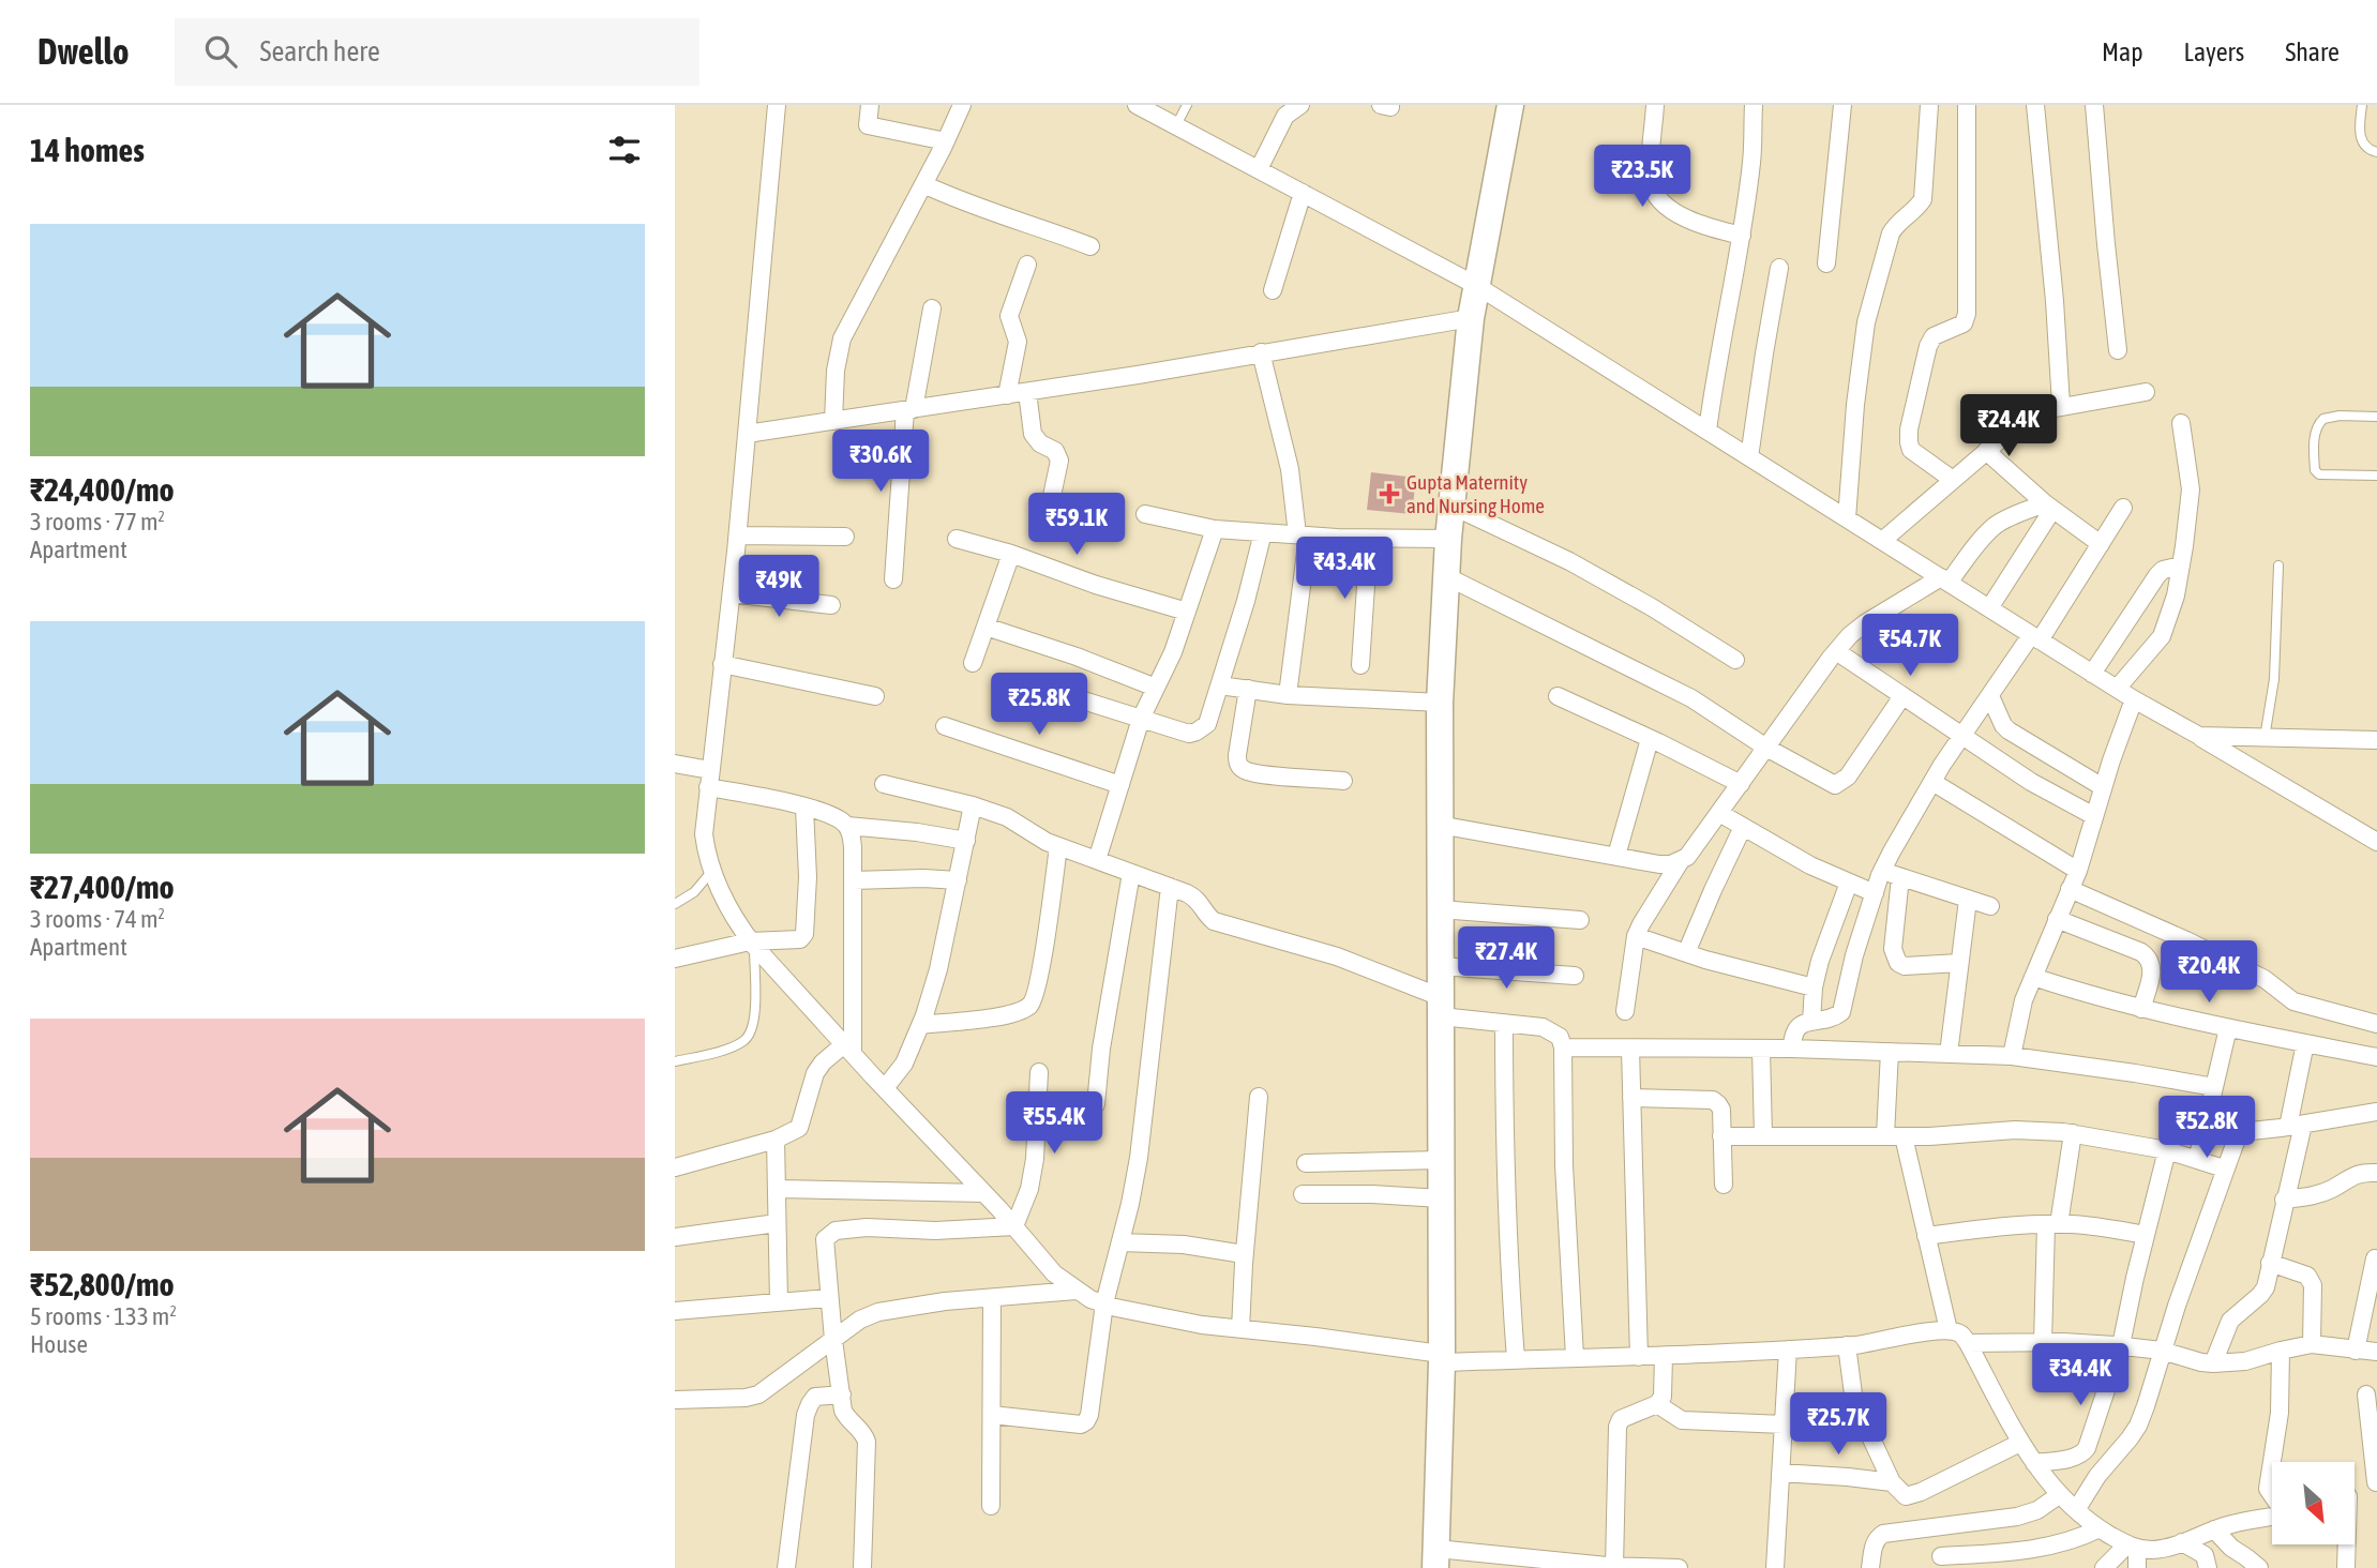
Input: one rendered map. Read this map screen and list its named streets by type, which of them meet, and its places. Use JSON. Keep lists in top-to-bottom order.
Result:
{
  "places": {
    "health": ["Gupta Maternity and Nursing Home"]
  },
  "north": "bottom right",
  "page": {
    "header": "Dwello",
    "search": "Search here",
    "nav": ["Map", "Layers", "Share"],
    "heading": "14 homes",
    "price": [
      "₹23.5K",
      "₹24.4K",
      "₹30.6K",
      "₹59.1K",
      "₹43.4K",
      "₹49K",
      "₹54.7K",
      "₹25.8K",
      "₹27.4K",
      "₹20.4K",
      "₹55.4K",
      "₹52.8K",
      "₹34.4K",
      "₹25.7K"
    ],
    "list": [
      {
        "name": "₹24,400/mo",
        "note": "3 rooms · 77 m² · Apartment"
      },
      {
        "name": "₹27,400/mo",
        "note": "3 rooms · 74 m² · Apartment"
      },
      {
        "name": "₹52,800/mo",
        "note": "5 rooms · 133 m² · House"
      }
    ]
  }
}
